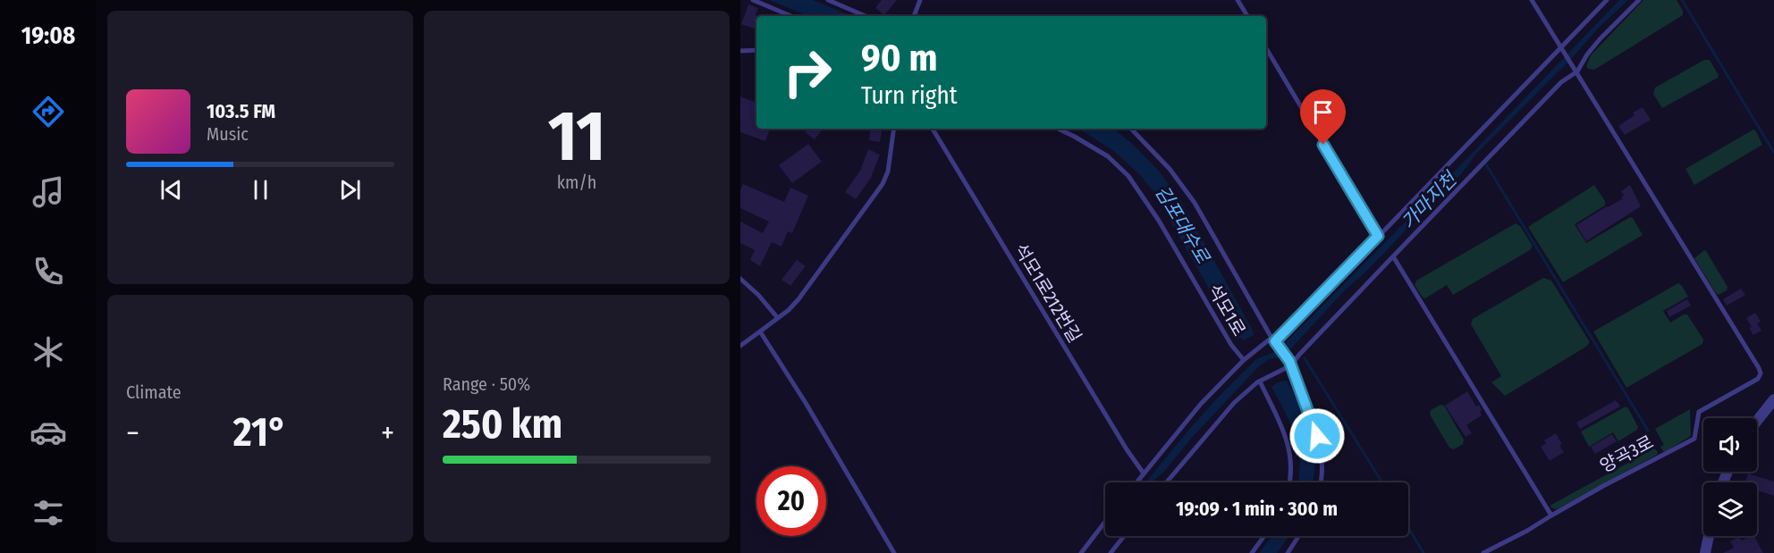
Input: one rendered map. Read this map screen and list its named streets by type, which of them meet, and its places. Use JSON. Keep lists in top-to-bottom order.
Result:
{
  "streets": {
    "lane": ["석모1로212번길", "석모1로", "양곡3로"]
  },
  "crossings": [
    ["석모1로", "양곡3로"]
  ],
  "water": ["가마지천", "김포대수로"],
  "page": {
    "tabs": "19:08",
    "tile": [
      ["11", "km/h"],
      "Climate",
      ["Range · 50%", "250 km"]
    ],
    "turn": ["90 m", "Turn right"],
    "song": ["103.5 FM", "Music"],
    "heat": ["−", "21°", "+"],
    "limit": "20",
    "trip": "19:09 · 1 min · 300 m"
  }
}
